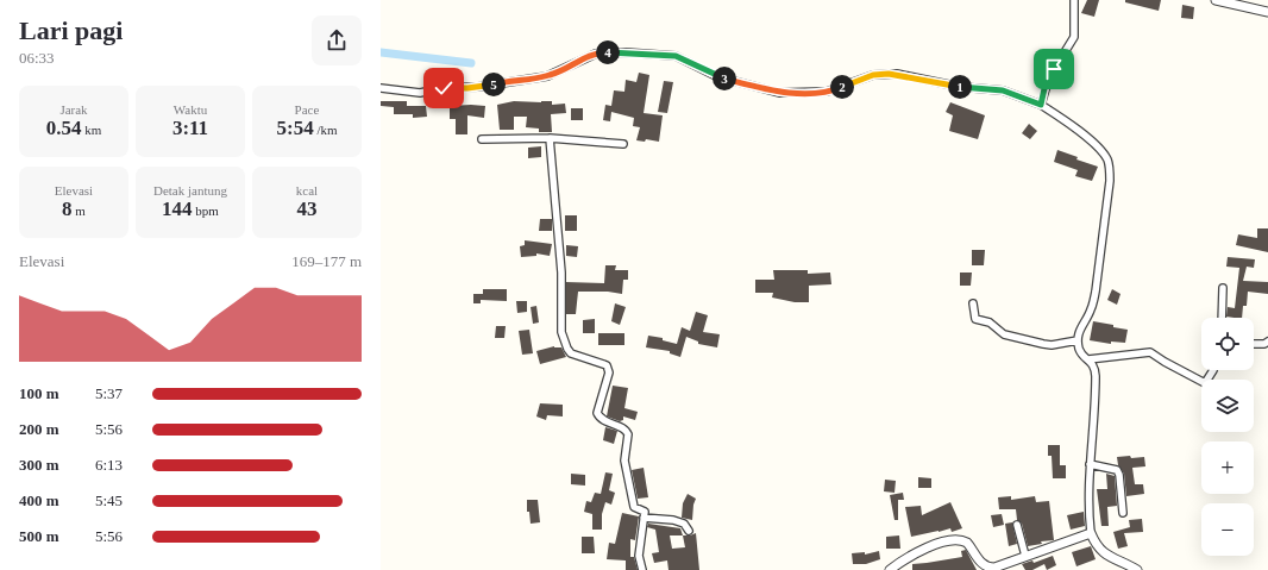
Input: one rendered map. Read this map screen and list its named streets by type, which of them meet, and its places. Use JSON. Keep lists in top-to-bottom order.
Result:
{
  "page": {
    "heading": ["Lari pagi", "06:33"],
    "pins": [
      "4",
      "3",
      "5",
      "1",
      "2"
    ],
    "stats": [
      ["Jarak", "0.54 km"],
      ["Waktu", "3:11"],
      ["Pace", "5:54 /km"],
      ["Elevasi", "8 m"],
      ["Detak jantung", "144 bpm"],
      ["kcal", "43"]
    ],
    "chart": ["Elevasi", "169–177 m"],
    "map_buttons": ["+", "−"],
    "list": [
      {
        "name": "100 m",
        "note": "5:37"
      },
      {
        "name": "200 m",
        "note": "5:56"
      },
      {
        "name": "300 m",
        "note": "6:13"
      },
      {
        "name": "400 m",
        "note": "5:45"
      },
      {
        "name": "500 m",
        "note": "5:56"
      }
    ]
  }
}
